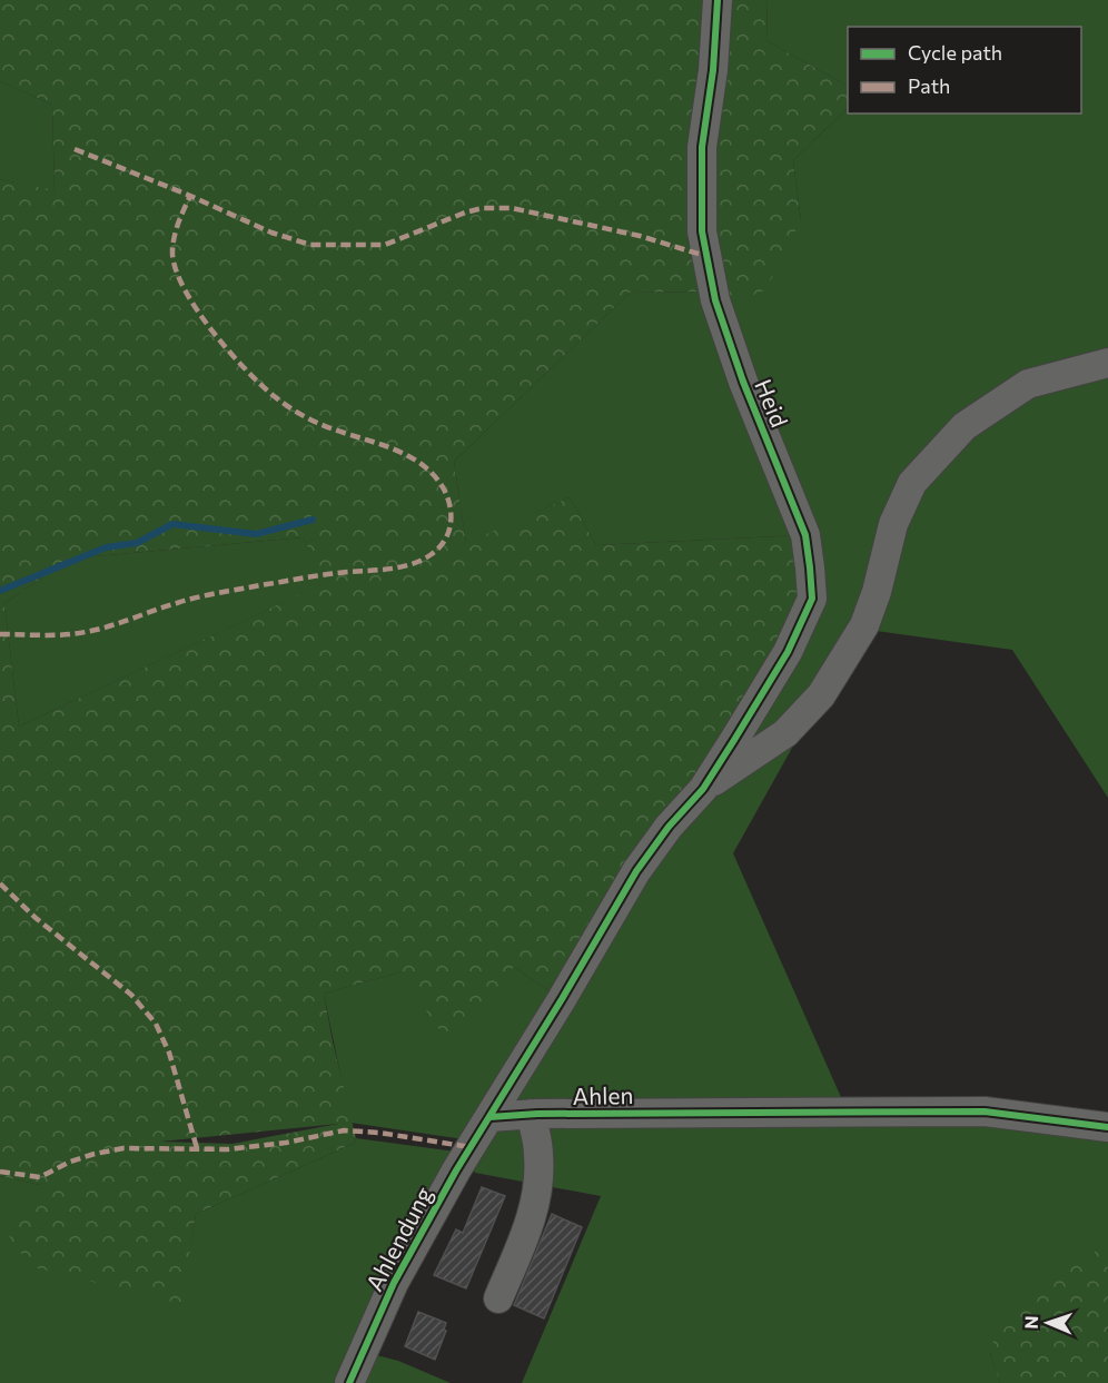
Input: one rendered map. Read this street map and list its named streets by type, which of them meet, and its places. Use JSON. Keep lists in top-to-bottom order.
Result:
{
  "streets": {
    "street": ["Heid", "Ahlen", "Ahlendung"]
  },
  "crossings": [
    ["Ahlen", "Ahlendung"]
  ],
  "legend": ["Cycle path", "Path"],
  "north": "left"
}
